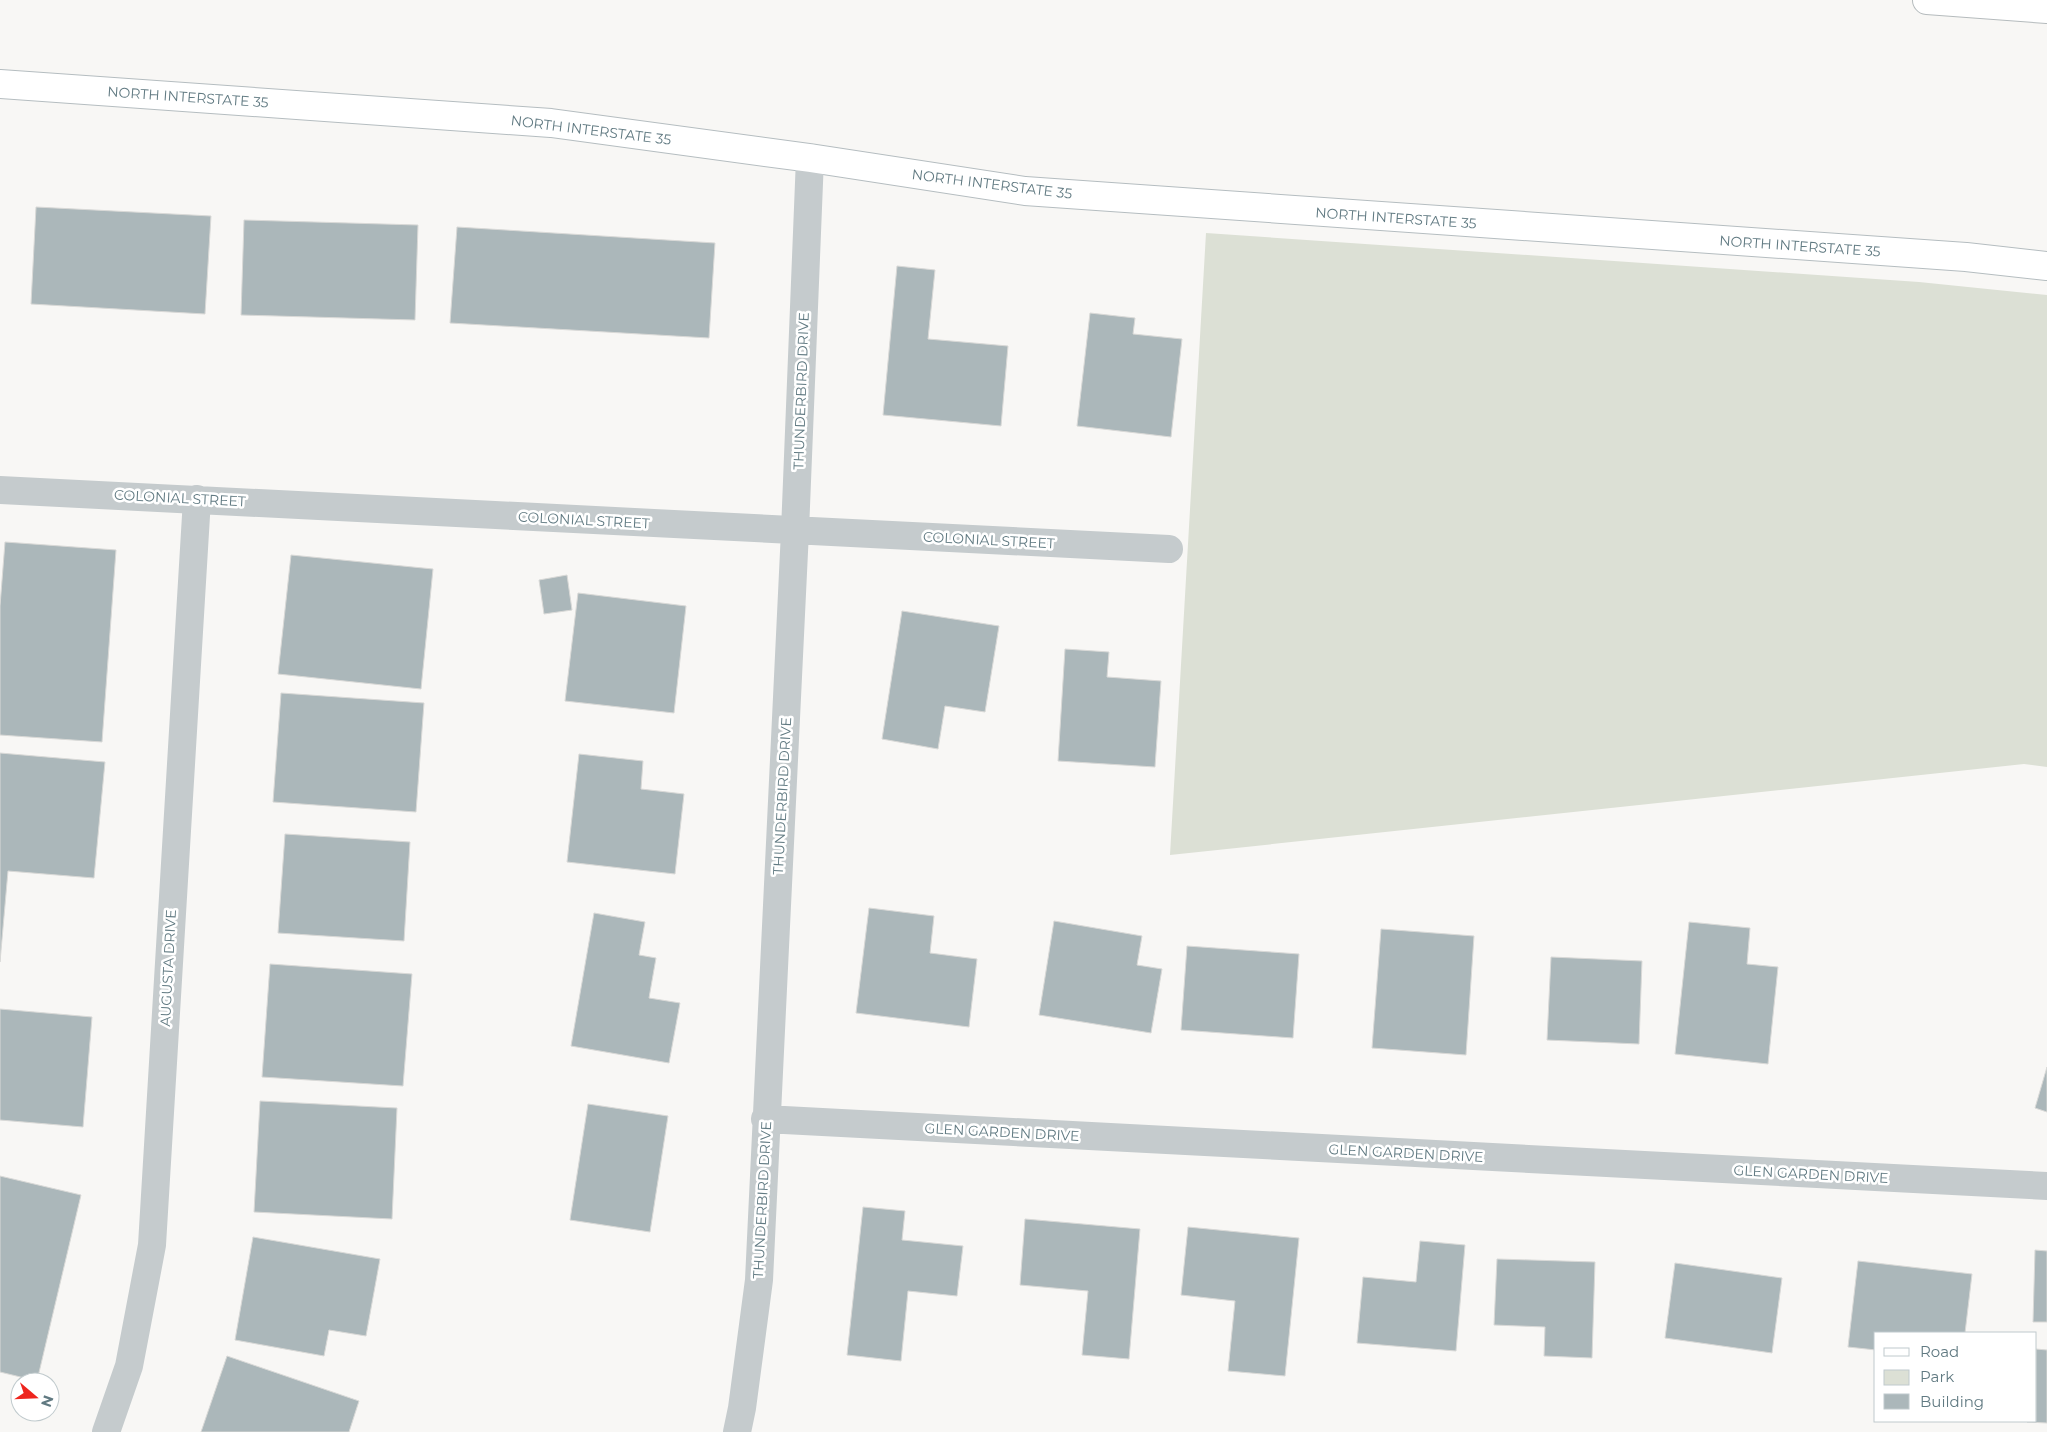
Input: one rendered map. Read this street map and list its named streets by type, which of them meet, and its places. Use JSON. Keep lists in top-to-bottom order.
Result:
{
  "streets": {
    "main road": ["NORTH INTERSTATE 35"],
    "street": [
      "THUNDERBIRD DRIVE",
      "COLONIAL STREET",
      "AUGUSTA DRIVE",
      "GLEN GARDEN DRIVE"
    ]
  },
  "crossings": [
    ["NORTH INTERSTATE 35", "THUNDERBIRD DRIVE"],
    ["THUNDERBIRD DRIVE", "COLONIAL STREET"],
    ["THUNDERBIRD DRIVE", "GLEN GARDEN DRIVE"],
    ["COLONIAL STREET", "AUGUSTA DRIVE"]
  ],
  "legend": ["Road", "Park", "Building"],
  "north": "right"
}
